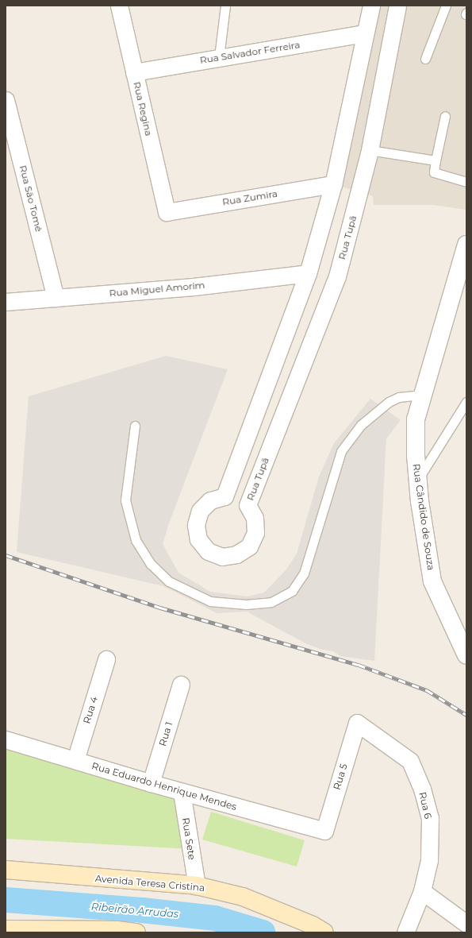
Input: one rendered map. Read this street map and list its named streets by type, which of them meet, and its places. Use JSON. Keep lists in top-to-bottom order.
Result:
{
  "streets": {
    "main road": ["Avenida Teresa Cristina"],
    "street": [
      "Rua Salvador Ferreira",
      "Rua Regina",
      "Rua Zumira",
      "Rua São Tomé",
      "Rua Tupã",
      "Rua Miguel Amorim",
      "Rua Cândido de Souza",
      "Rua 4",
      "Rua 1",
      "Rua 5",
      "Rua Eduardo Henrique Mendes",
      "Rua 6",
      "Rua Sete"
    ]
  },
  "crossings": [
    ["Rua Salvador Ferreira", "Rua Regina"],
    ["Rua Salvador Ferreira", "Rua Tupã"],
    ["Rua Regina", "Rua Zumira"],
    ["Rua Zumira", "Rua Tupã"],
    ["Rua São Tomé", "Rua Miguel Amorim"],
    ["Rua Tupã", "Rua Miguel Amorim"],
    ["Rua 4", "Rua Eduardo Henrique Mendes"],
    ["Rua 1", "Rua Eduardo Henrique Mendes"],
    ["Rua 5", "Rua Eduardo Henrique Mendes"],
    ["Rua 5", "Rua 6"],
    ["Rua Eduardo Henrique Mendes", "Rua Sete"],
    ["Rua Sete", "Avenida Teresa Cristina"]
  ],
  "water": ["Ribeirão Arrudas"]
}
